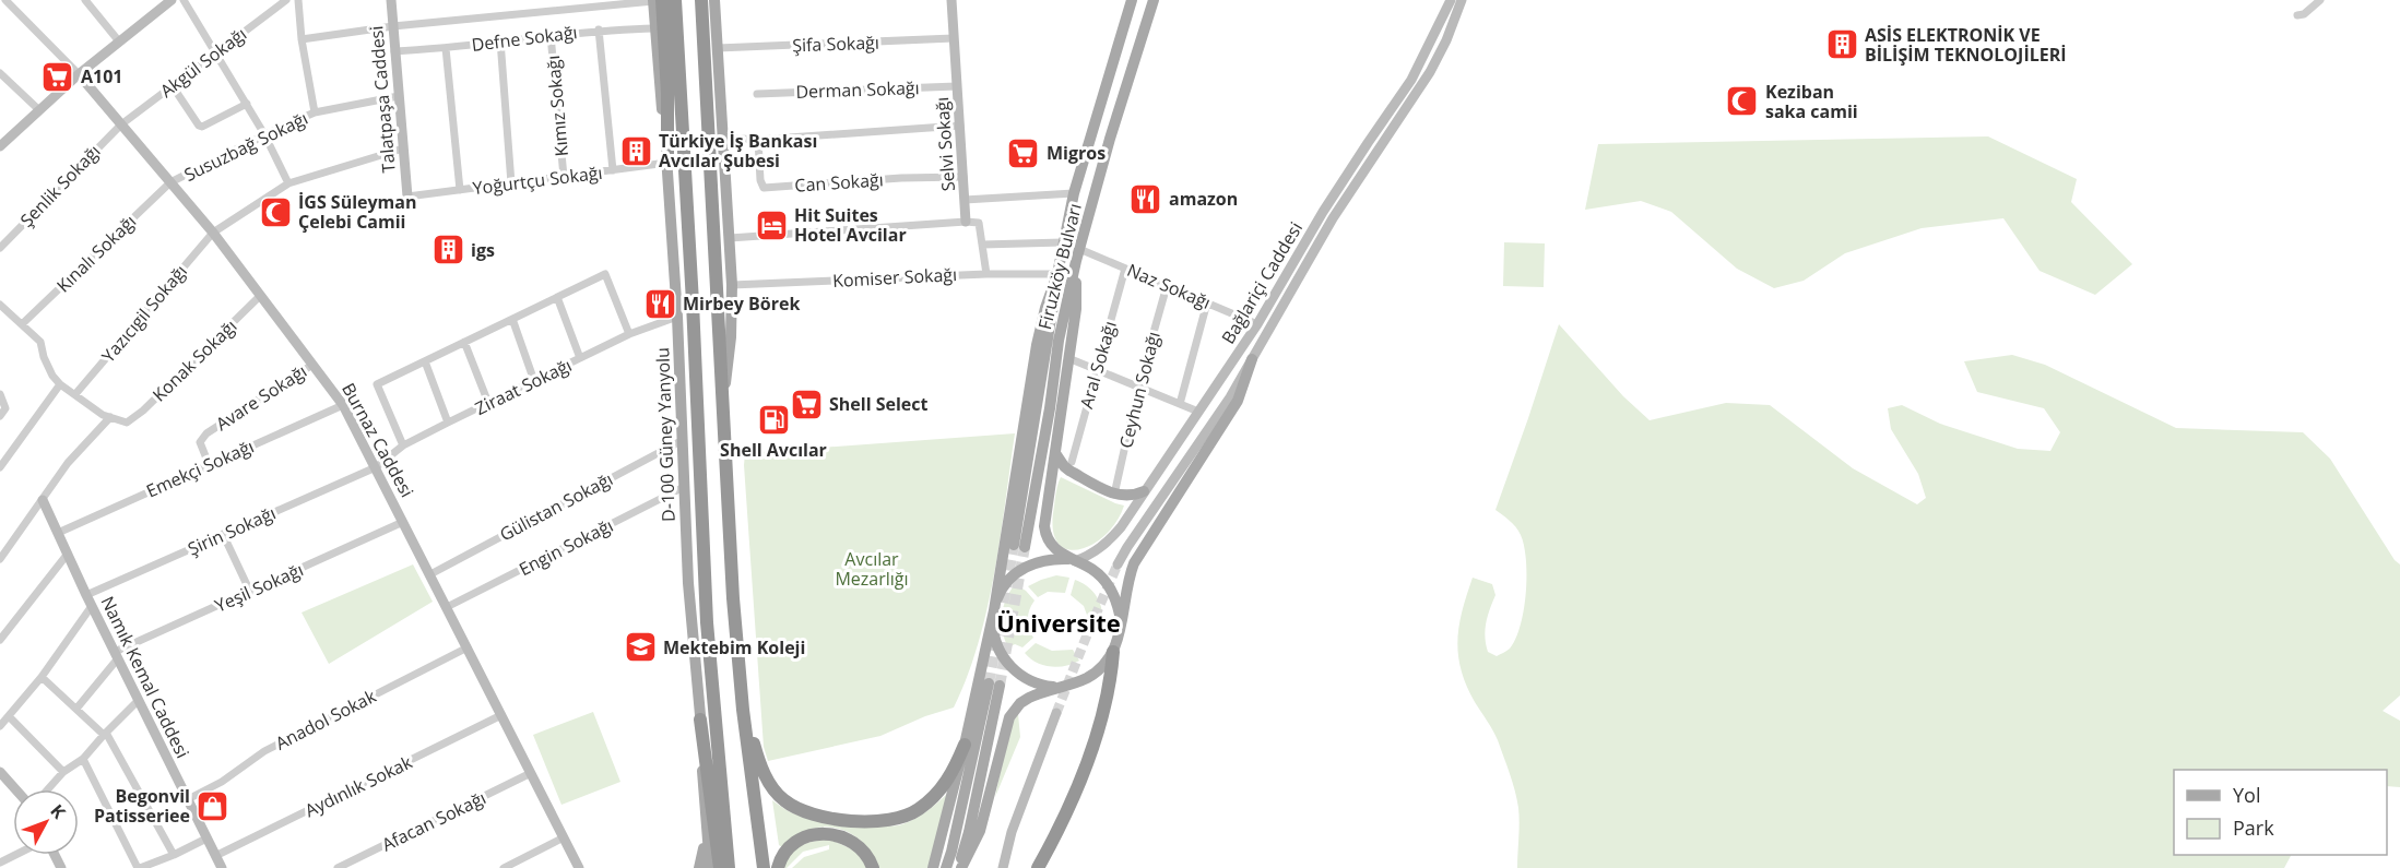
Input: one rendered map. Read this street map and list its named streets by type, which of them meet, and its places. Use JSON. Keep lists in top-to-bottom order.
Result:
{
  "streets": {
    "main road": [
      "Talatpaşa Caddesi",
      "Selvi Sokağı",
      "Firuzköy Bulvarı",
      "Bağlariçi Caddesi",
      "D-100 Güney Yanyolu",
      "Burnaz Caddesi",
      "Namık Kemal Caddesi"
    ],
    "street": [
      "Defne Sokağı",
      "Şifa Sokağı",
      "Akgül Sokağı",
      "Derman Sokağı",
      "Kımız Sokağı",
      "Susuzbağ Sokağı",
      "Yoğurtçu Sokağı",
      "Can Sokağı",
      "Şenlik Sokağı",
      "Kınalı Sokağı",
      "Komiser Sokağı",
      "Naz Sokağı",
      "Yazıcıgil Sokağı",
      "Konak Sokağı",
      "Aral Sokağı",
      "Ziraat Sokağı",
      "Ceyhun Sokağı",
      "Avare Sokağı",
      "Emekçi Sokağı",
      "Gülistan Sokağı",
      "Şirin Sokağı",
      "Engin Sokağı",
      "Yeşil Sokağı",
      "Anadol Sokak",
      "Aydınlık Sokak",
      "Afacan Sokağı"
    ]
  },
  "crossings": [
    ["Defne Sokağı", "Talatpaşa Caddesi"],
    ["Defne Sokağı", "Kımız Sokağı"],
    ["Defne Sokağı", "D-100 Güney Yanyolu"],
    ["Şifa Sokağı", "Selvi Sokağı"],
    ["Akgül Sokağı", "Şenlik Sokağı"],
    ["Akgül Sokağı", "Burnaz Caddesi"],
    ["Derman Sokağı", "Selvi Sokağı"],
    ["Talatpaşa Caddesi", "Susuzbağ Sokağı"],
    ["Talatpaşa Caddesi", "Yoğurtçu Sokağı"],
    ["Talatpaşa Caddesi", "Yazıcıgil Sokağı"],
    ["Kımız Sokağı", "Yoğurtçu Sokağı"],
    ["Selvi Sokağı", "Can Sokağı"],
    ["Susuzbağ Sokağı", "Kınalı Sokağı"],
    ["Susuzbağ Sokağı", "Burnaz Caddesi"],
    ["Yoğurtçu Sokağı", "D-100 Güney Yanyolu"],
    ["Şenlik Sokağı", "Burnaz Caddesi"],
    ["Kınalı Sokağı", "Burnaz Caddesi"],
    ["Firuzköy Bulvarı", "Komiser Sokağı"],
    ["Firuzköy Bulvarı", "Naz Sokağı"],
    ["Bağlariçi Caddesi", "Naz Sokağı"],
    ["Naz Sokağı", "Aral Sokağı"],
    ["Naz Sokağı", "Ceyhun Sokağı"],
    ["Yazıcıgil Sokağı", "Burnaz Caddesi"],
    ["Konak Sokağı", "Burnaz Caddesi"],
    ["Ziraat Sokağı", "D-100 Güney Yanyolu"],
    ["Ziraat Sokağı", "Burnaz Caddesi"],
    ["Ziraat Sokağı", "Şirin Sokağı"],
    ["Avare Sokağı", "Burnaz Caddesi"],
    ["Avare Sokağı", "Emekçi Sokağı"],
    ["D-100 Güney Yanyolu", "Gülistan Sokağı"],
    ["D-100 Güney Yanyolu", "Engin Sokağı"],
    ["Burnaz Caddesi", "Emekçi Sokağı"],
    ["Burnaz Caddesi", "Gülistan Sokağı"],
    ["Burnaz Caddesi", "Şirin Sokağı"],
    ["Burnaz Caddesi", "Engin Sokağı"],
    ["Burnaz Caddesi", "Yeşil Sokağı"],
    ["Burnaz Caddesi", "Anadol Sokak"],
    ["Burnaz Caddesi", "Aydınlık Sokak"],
    ["Burnaz Caddesi", "Afacan Sokağı"],
    ["Emekçi Sokağı", "Namık Kemal Caddesi"],
    ["Şirin Sokağı", "Namık Kemal Caddesi"],
    ["Yeşil Sokağı", "Namık Kemal Caddesi"],
    ["Namık Kemal Caddesi", "Anadol Sokak"],
    ["Namık Kemal Caddesi", "Aydınlık Sokak"]
  ],
  "districts": ["Üniversite"],
  "parks": ["Avcılar Mezarlığı"],
  "places": {
    "building": ["ASİS ELEKTRONİK VE BİLİŞİM TEKNOLOJİLERİ", "Türkiye İş Bankası Avcılar Şubesi", "igs"],
    "supermarket": ["A101", "Migros", "Shell Select"],
    "mosque": ["Keziban saka camii", "İGS Süleyman Çelebi Camii"],
    "restaurant": ["amazon", "Mirbey Börek"],
    "hotel": ["Hit Suites Hotel Avcilar"],
    "fuel station": ["Shell Avcılar"],
    "school or university": ["Mektebim Koleji"],
    "shop": ["Begonvil Patisseriee"]
  },
  "legend": ["Yol", "Park"],
  "north": "top right"
}
